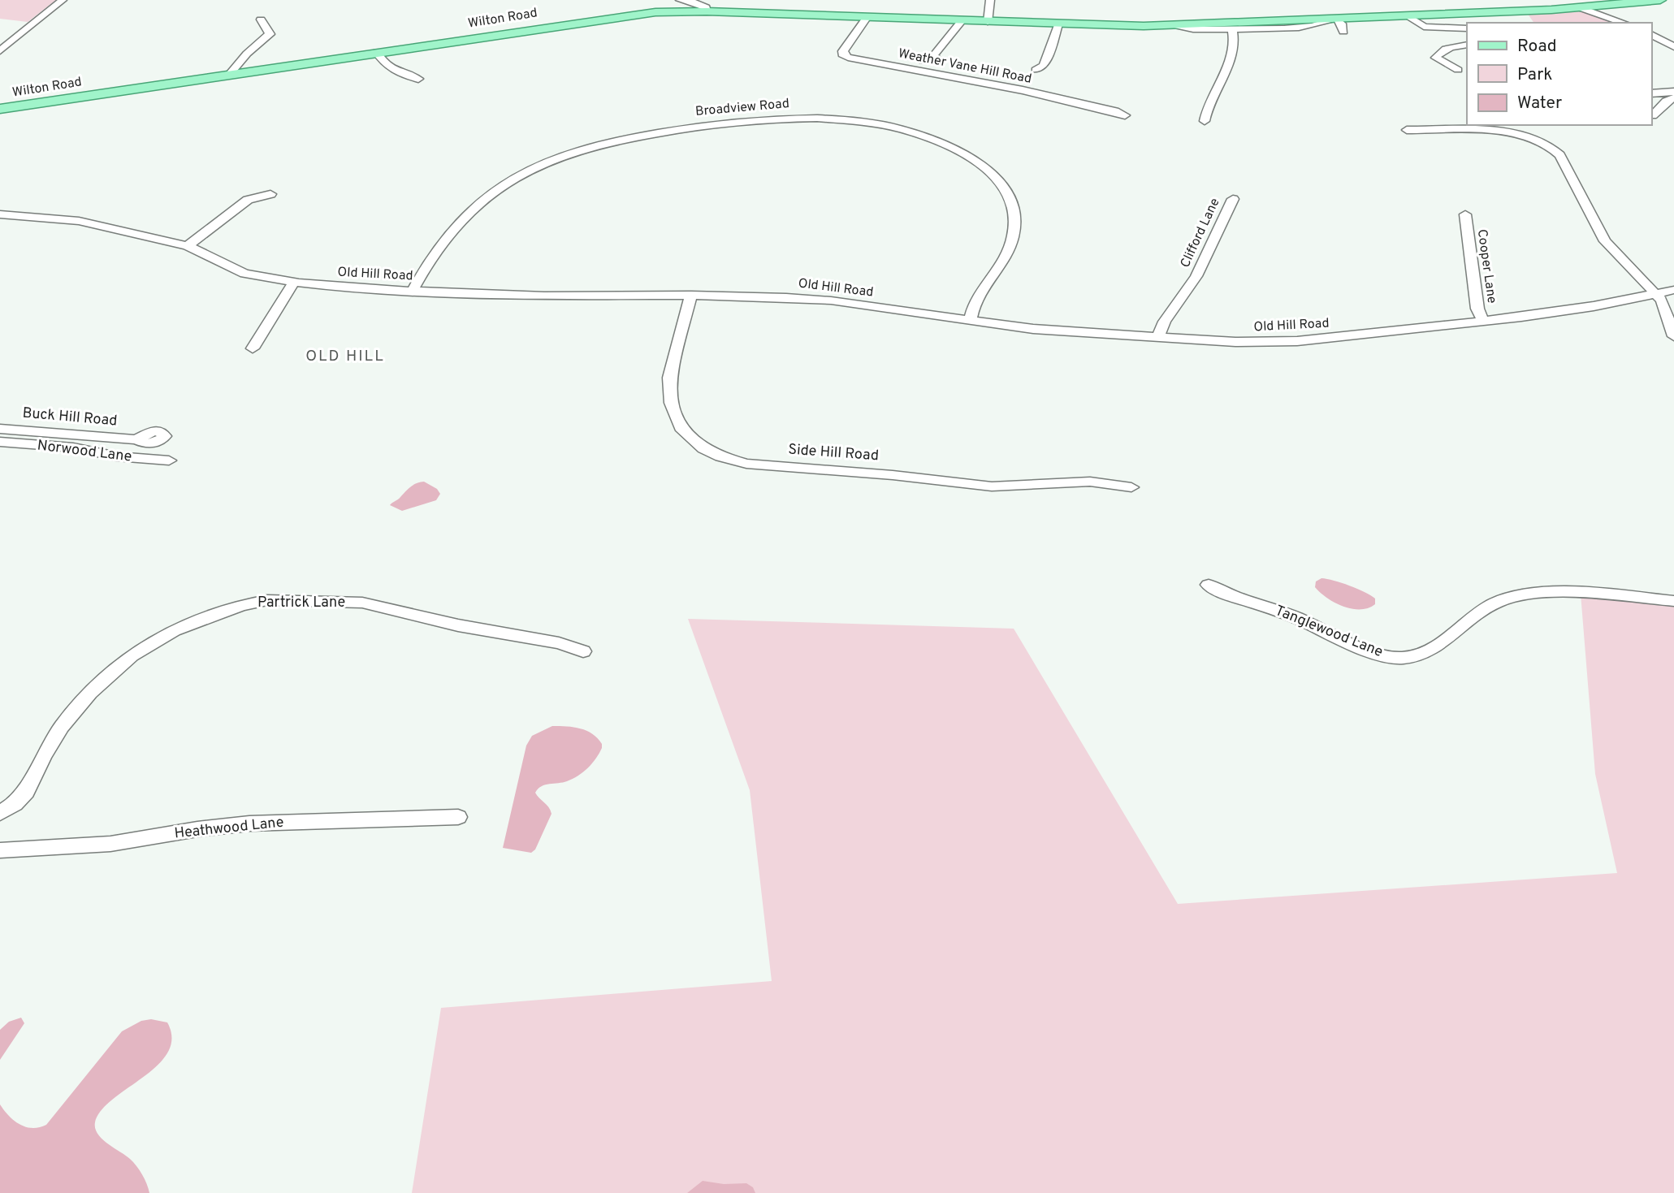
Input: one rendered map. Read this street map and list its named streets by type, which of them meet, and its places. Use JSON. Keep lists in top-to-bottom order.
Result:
{
  "streets": {
    "main road": ["Wilton Road"],
    "street": [
      "Weather Vane Hill Road",
      "Broadview Road",
      "Clifford Lane",
      "Cooper Lane",
      "Old Hill Road",
      "Buck Hill Road",
      "Norwood Lane",
      "Side Hill Road",
      "Partrick Lane",
      "Tanglewood Lane",
      "Heathwood Lane"
    ]
  },
  "crossings": [
    ["Wilton Road", "Weather Vane Hill Road"],
    ["Broadview Road", "Old Hill Road"],
    ["Clifford Lane", "Old Hill Road"],
    ["Cooper Lane", "Old Hill Road"],
    ["Old Hill Road", "Side Hill Road"]
  ],
  "districts": ["OLD HILL"],
  "legend": ["Road", "Park", "Water"]
}
